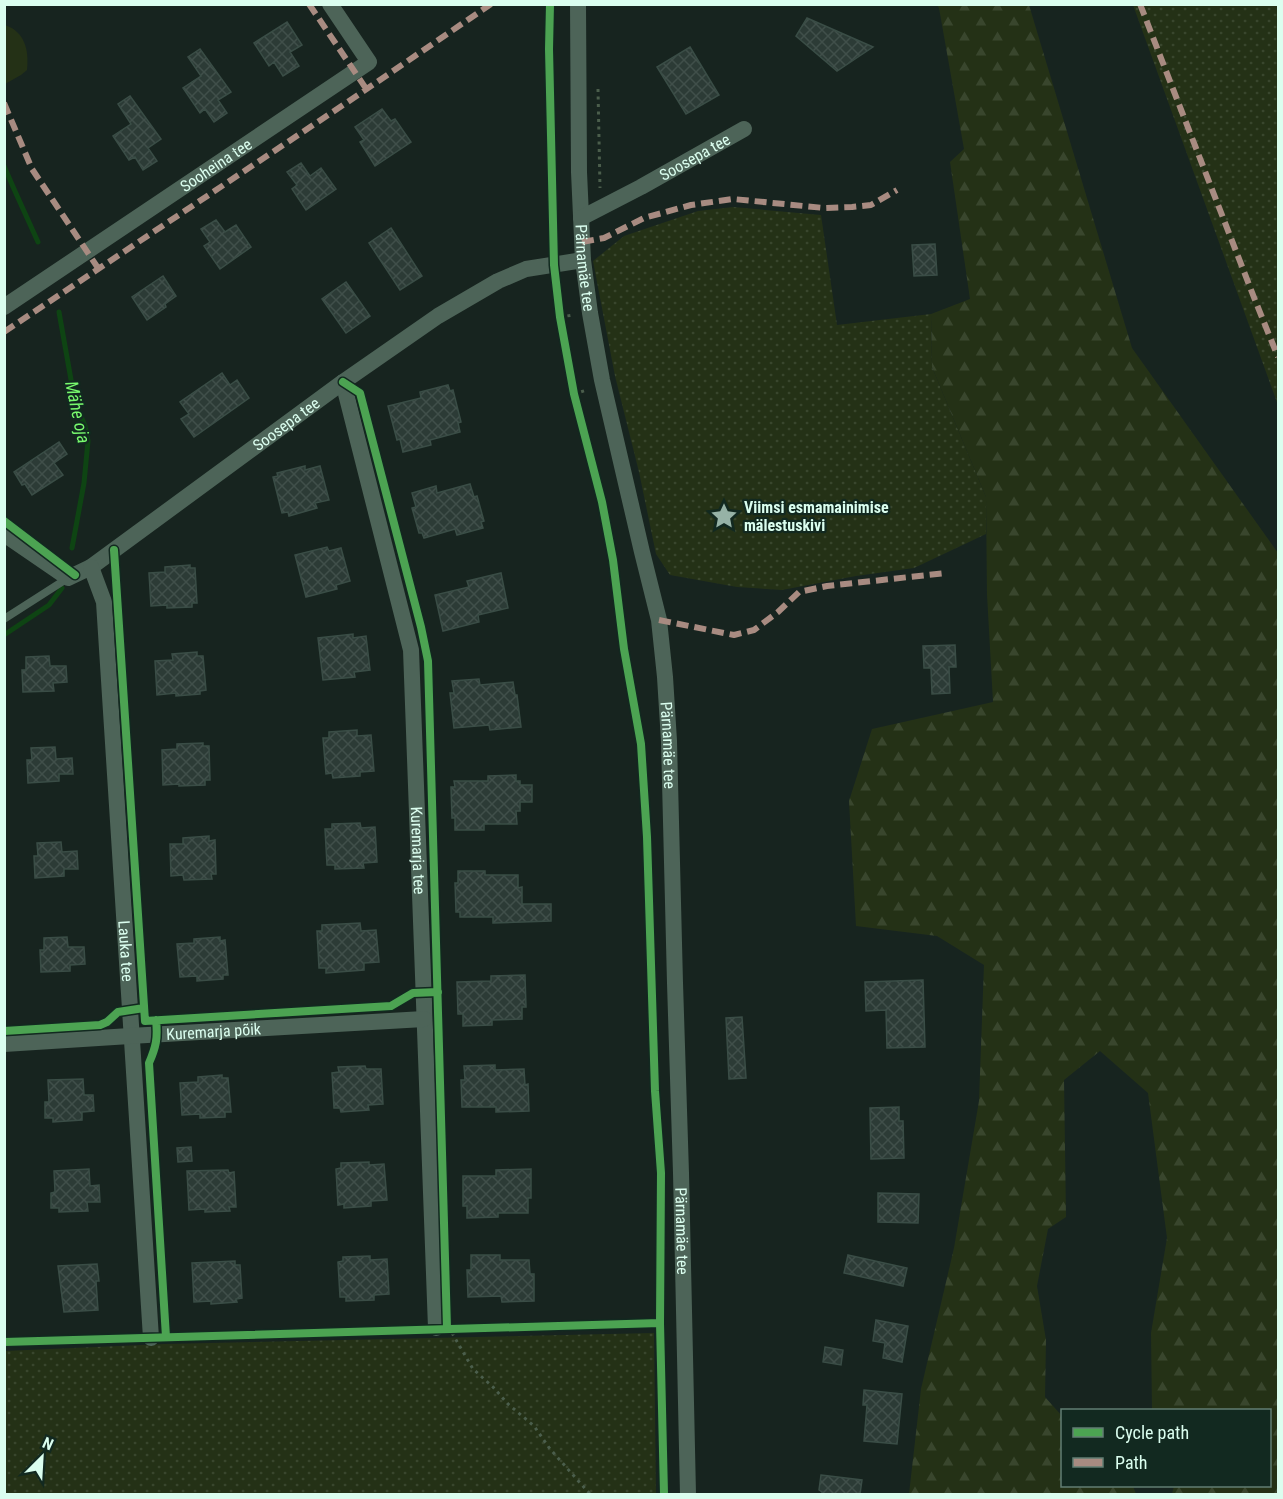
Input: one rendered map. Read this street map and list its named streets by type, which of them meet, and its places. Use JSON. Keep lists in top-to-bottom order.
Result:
{
  "streets": {
    "street": [
      "Soosepa tee",
      "Sooheina tee",
      "Pärnamäe tee",
      "Kuremarja tee",
      "Lauka tee",
      "Kuremarja põik"
    ]
  },
  "crossings": [
    ["Soosepa tee", "Pärnamäe tee"],
    ["Soosepa tee", "Kuremarja tee"],
    ["Soosepa tee", "Lauka tee"],
    ["Kuremarja tee", "Kuremarja põik"],
    ["Lauka tee", "Kuremarja põik"]
  ],
  "water": ["Mähe oja"],
  "places": {
    "place": ["Viimsi esmamainimise mälestuskivi"]
  },
  "legend": ["Cycle path", "Path"],
  "north": "top right"
}
